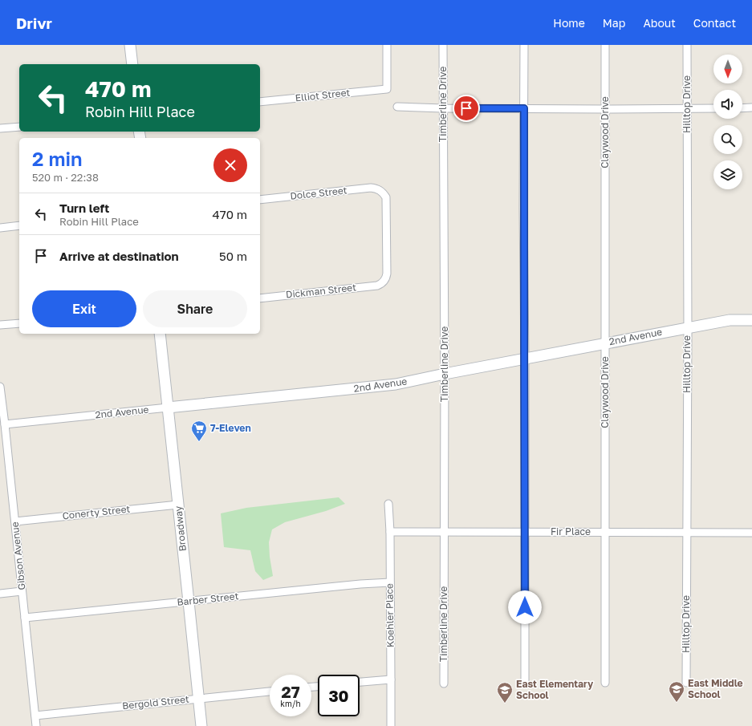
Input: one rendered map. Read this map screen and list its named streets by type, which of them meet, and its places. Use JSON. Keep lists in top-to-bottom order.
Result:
{
  "streets": {
    "street": [
      "Elliot Street",
      "Timberline Drive",
      "Hilltop Drive",
      "Claywood Drive",
      "Dolce Street",
      "Dickman Street",
      "2nd Avenue",
      "Conerty Street",
      "Broadway",
      "Fir Place",
      "Gibson Avenue",
      "Barber Street",
      "Koehler Place",
      "Bergold Street"
    ]
  },
  "crossings": [
    ["Timberline Drive", "2nd Avenue"],
    ["Timberline Drive", "Fir Place"],
    ["Hilltop Drive", "2nd Avenue"],
    ["Hilltop Drive", "Fir Place"],
    ["Claywood Drive", "2nd Avenue"],
    ["Claywood Drive", "Fir Place"],
    ["Dolce Street", "Dickman Street"],
    ["2nd Avenue", "Broadway"],
    ["2nd Avenue", "Gibson Avenue"],
    ["Conerty Street", "Broadway"],
    ["Conerty Street", "Gibson Avenue"],
    ["Broadway", "Barber Street"],
    ["Broadway", "Bergold Street"],
    ["Fir Place", "Koehler Place"],
    ["Gibson Avenue", "Barber Street"],
    ["Gibson Avenue", "Bergold Street"],
    ["Barber Street", "Koehler Place"]
  ],
  "places": {
    "supermarket": ["7-Eleven"],
    "school or university": ["East Middle School", "East Elementary School"]
  },
  "north": "bottom",
  "page": {
    "header": "Drivr",
    "nav": [
      "Home",
      "Map",
      "About",
      "Contact"
    ],
    "turn": ["470 m", "Robin Hill Place"],
    "heading": ["2 min", "520 m · 22:38"],
    "list": [
      {
        "name": "Turn left",
        "note": "Robin Hill Place",
        "value": "470 m"
      },
      {
        "name": "Arrive at destination",
        "value": "50 m"
      }
    ],
    "buttons": ["Exit", "Share"],
    "speed": "27 km/h",
    "limit": "30"
  }
}
